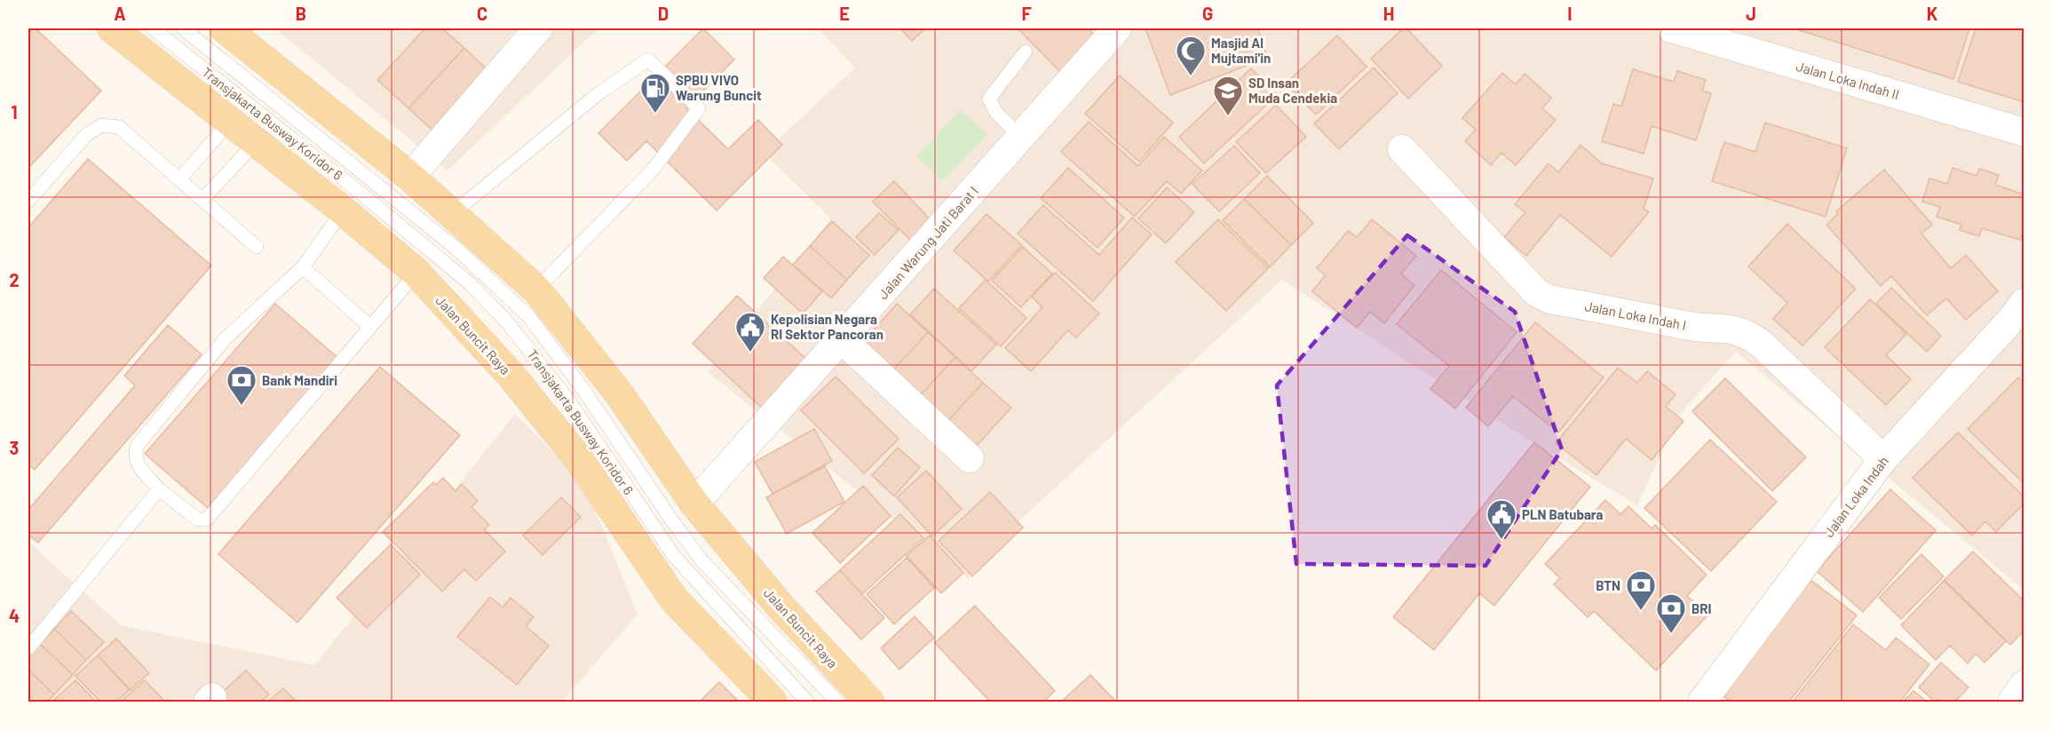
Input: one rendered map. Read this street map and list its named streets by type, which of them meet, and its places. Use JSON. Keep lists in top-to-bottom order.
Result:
{
  "streets": {
    "main road": ["Jalan Buncit Raya"],
    "street": [
      "Jalan Loka Indah II",
      "Jalan Warung Jati Barat I",
      "Jalan Loka Indah I",
      "Jalan Loka Indah"
    ],
    "lane": ["Transjakarta Busway Koridor 6"]
  },
  "crossings": [
    ["Jalan Warung Jati Barat I", "Jalan Buncit Raya"],
    ["Jalan Loka Indah I", "Jalan Loka Indah"]
  ],
  "places": {
    "mosque": ["Masjid Al Mujtami'in"],
    "fuel station": ["SPBU VIVO Warung Buncit"],
    "school or university": ["SD Insan Muda Cendekia"],
    "public building": ["Kepolisian Negara RI Sektor Pancoran", "PLN Batubara"],
    "bank": ["Bank Mandiri", "BTN", "BRI"]
  },
  "grid": {
    "columns": [
      "A",
      "B",
      "C",
      "D",
      "E",
      "F",
      "G",
      "H",
      "I",
      "J",
      "K"
    ],
    "rows": [
      "1",
      "2",
      "3",
      "4"
    ]
  }
}
